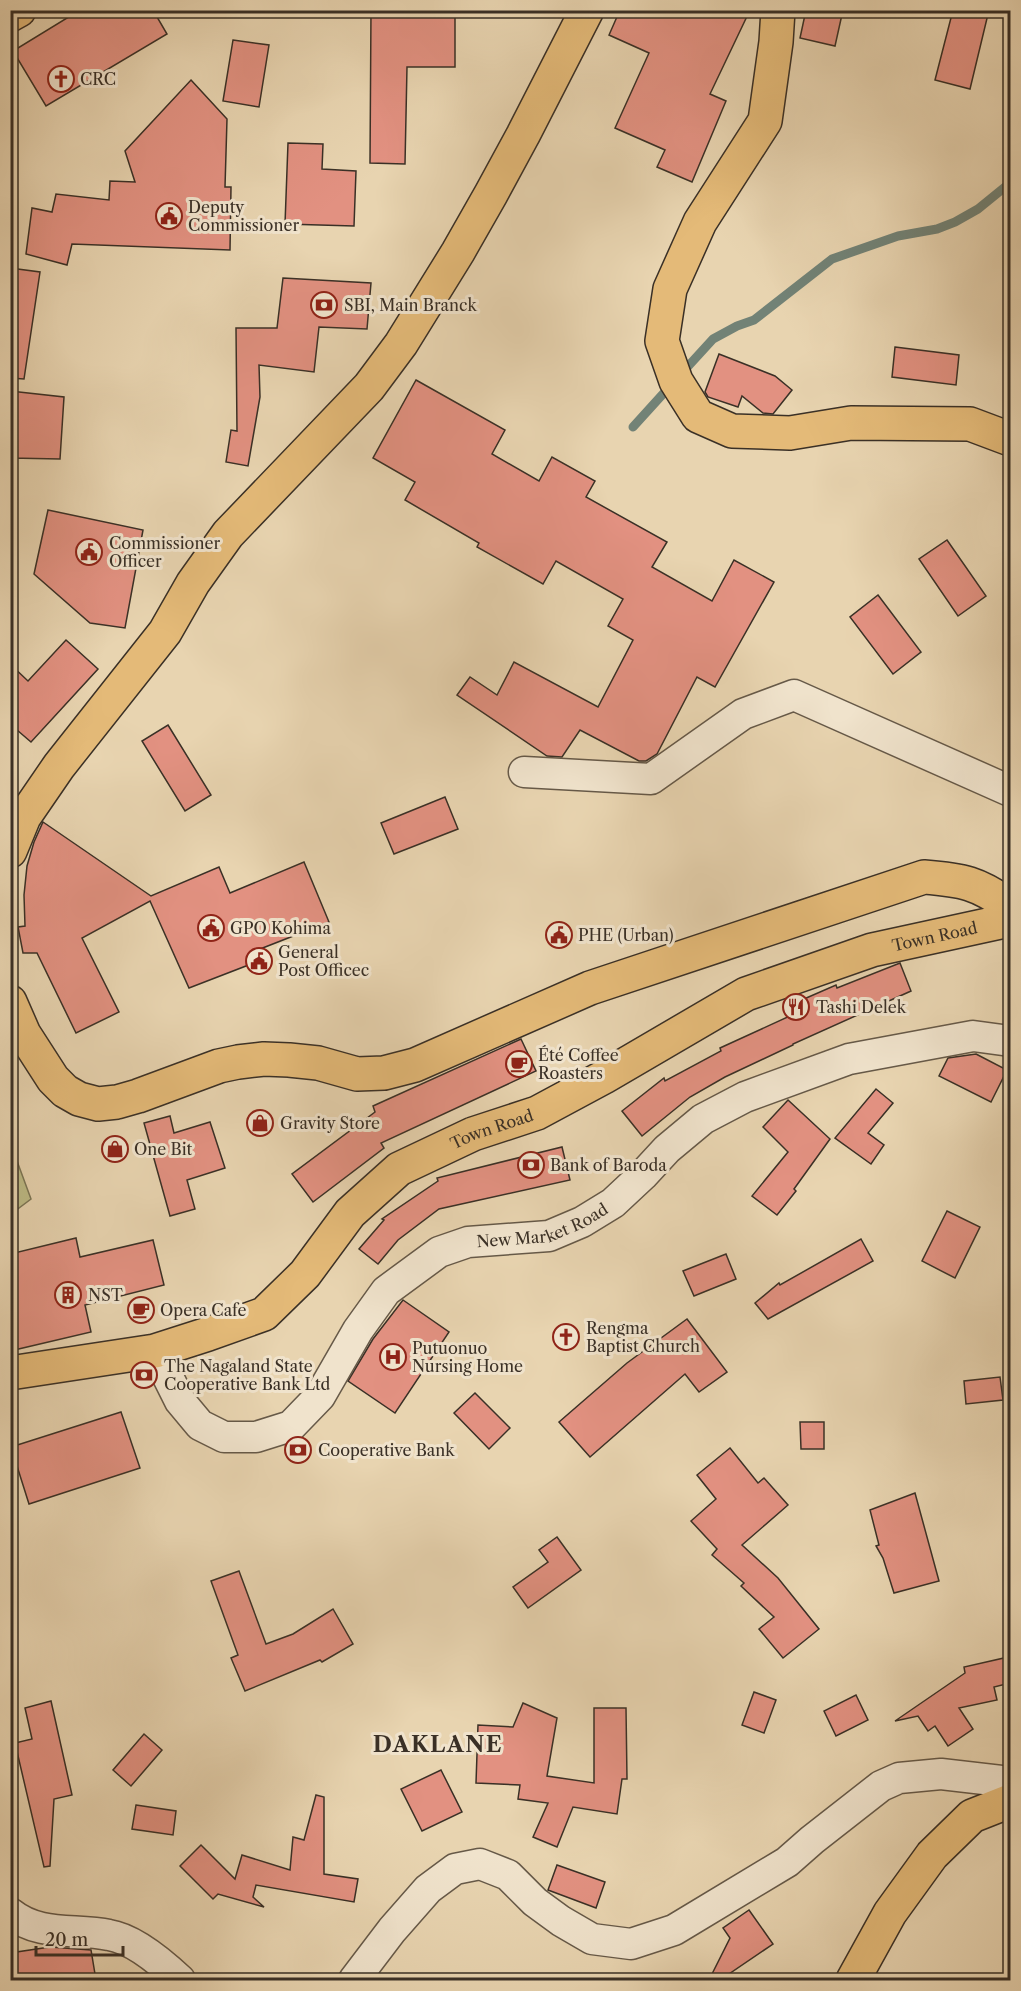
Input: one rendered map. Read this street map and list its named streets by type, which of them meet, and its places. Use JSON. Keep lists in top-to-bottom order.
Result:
{
  "streets": {
    "main road": ["Town Road"],
    "street": ["New Market Road"]
  },
  "crossings": [
    ["Town Road", "New Market Road"]
  ],
  "districts": ["DAKLANE"],
  "places": {
    "church": ["CRC", "Rengma Baptist Church"],
    "public building": [
      "Deputy Commissioner",
      "Commissioner Officer",
      "GPO Kohima",
      "PHE (Urban)",
      "General Post Officec"
    ],
    "bank": [
      "SBI, Main Branck",
      "Bank of Baroda",
      "The Nagaland State Cooperative Bank Ltd",
      "Cooperative Bank"
    ],
    "restaurant": ["Tashi Delek"],
    "cafe": ["Été Coffee Roasters", "Opera Cafe"],
    "shop": ["Gravity Store", "One Bit"],
    "building": ["NST"],
    "hospital": ["Putuonuo Nursing Home"]
  },
  "scale_bar": "20 m"
}
